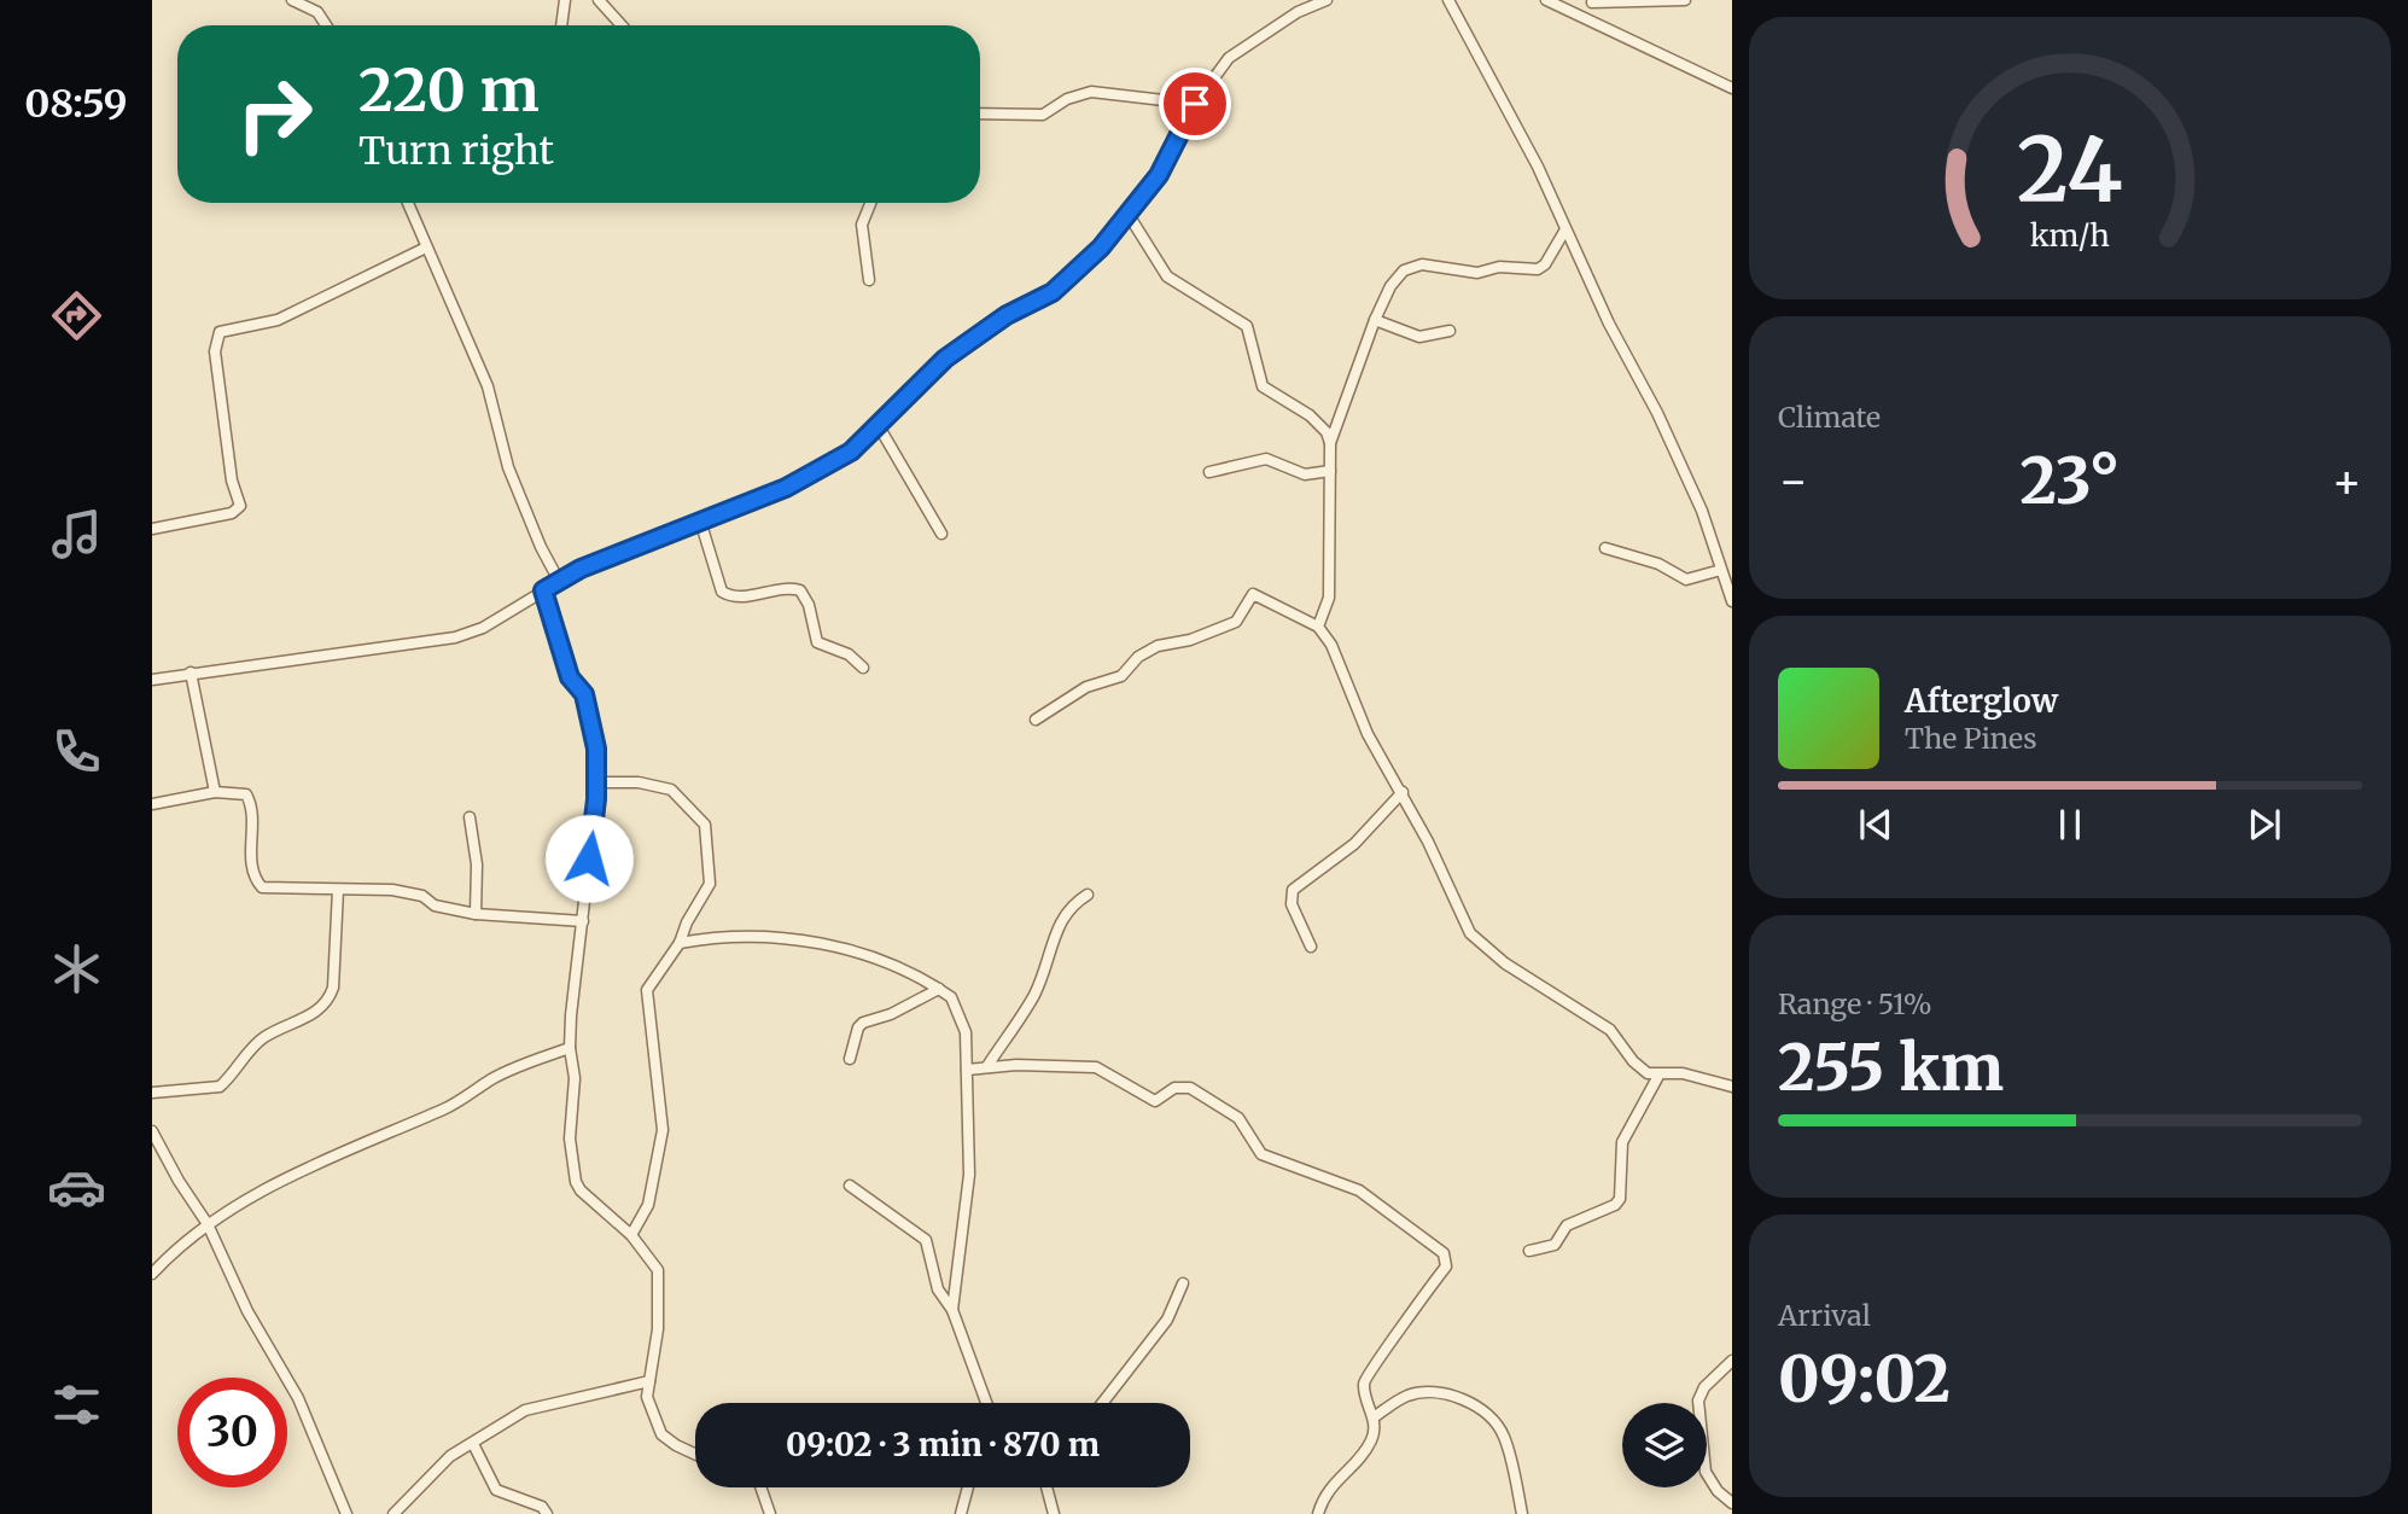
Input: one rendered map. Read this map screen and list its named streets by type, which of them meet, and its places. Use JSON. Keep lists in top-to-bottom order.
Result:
{
  "page": {
    "tabs": "08:59",
    "turn": ["220 m", "Turn right"],
    "tile": [
      "Climate",
      ["Range · 51%", "255 km"],
      ["Arrival", "09:02"]
    ],
    "heat": ["−", "23°", "+"],
    "song": ["Afterglow", "The Pines"],
    "limit": "30",
    "trip": "09:02 · 3 min · 870 m",
    "gauge": ["24", "km/h"]
  }
}
